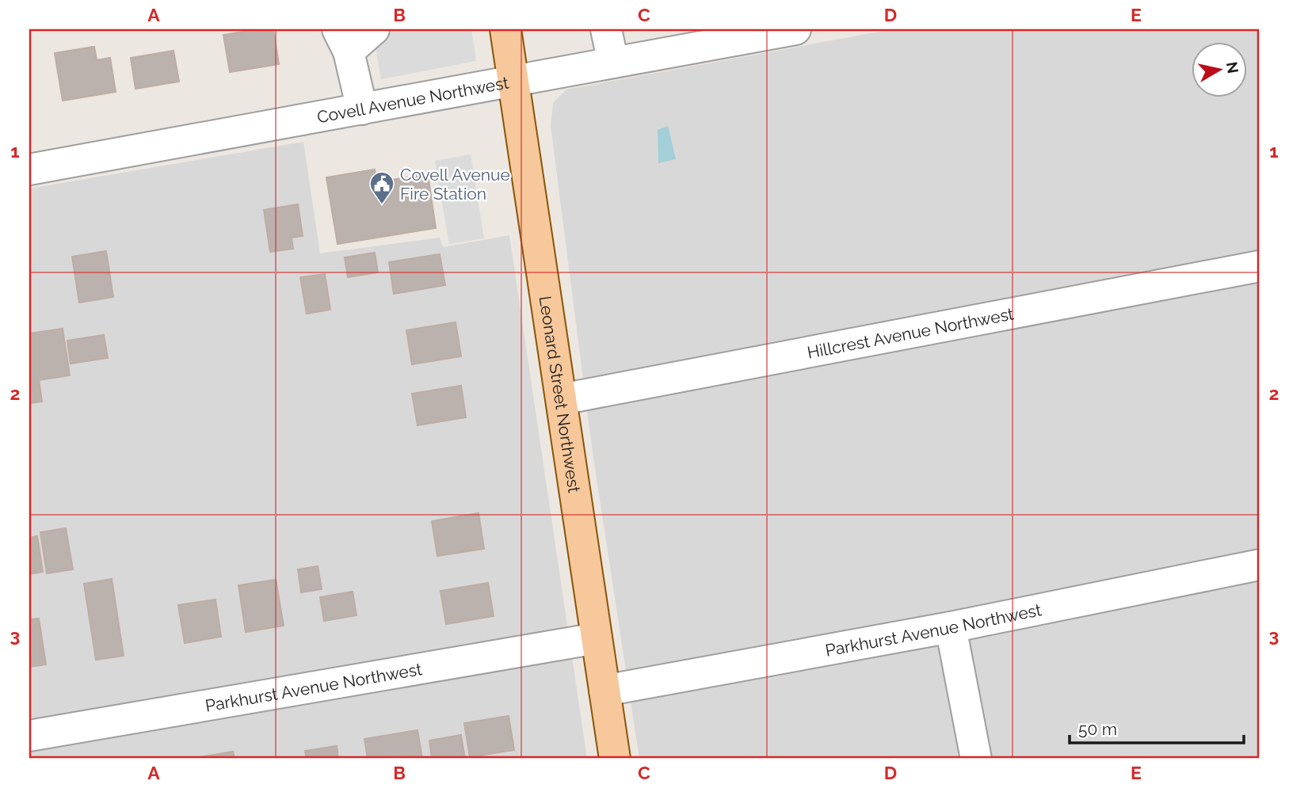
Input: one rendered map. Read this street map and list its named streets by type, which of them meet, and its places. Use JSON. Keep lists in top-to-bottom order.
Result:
{
  "streets": {
    "main road": ["Leonard Street Northwest"],
    "street": ["Covell Avenue Northwest", "Hillcrest Avenue Northwest", "Parkhurst Avenue Northwest"]
  },
  "crossings": [
    ["Covell Avenue Northwest", "Leonard Street Northwest"],
    ["Hillcrest Avenue Northwest", "Leonard Street Northwest"],
    ["Leonard Street Northwest", "Parkhurst Avenue Northwest"]
  ],
  "places": {
    "public building": ["Covell Avenue Fire Station"]
  },
  "scale_bar": "50 m",
  "north": "right",
  "grid": {
    "columns": [
      "A",
      "B",
      "C",
      "D",
      "E"
    ],
    "rows": ["1", "2", "3"]
  }
}
